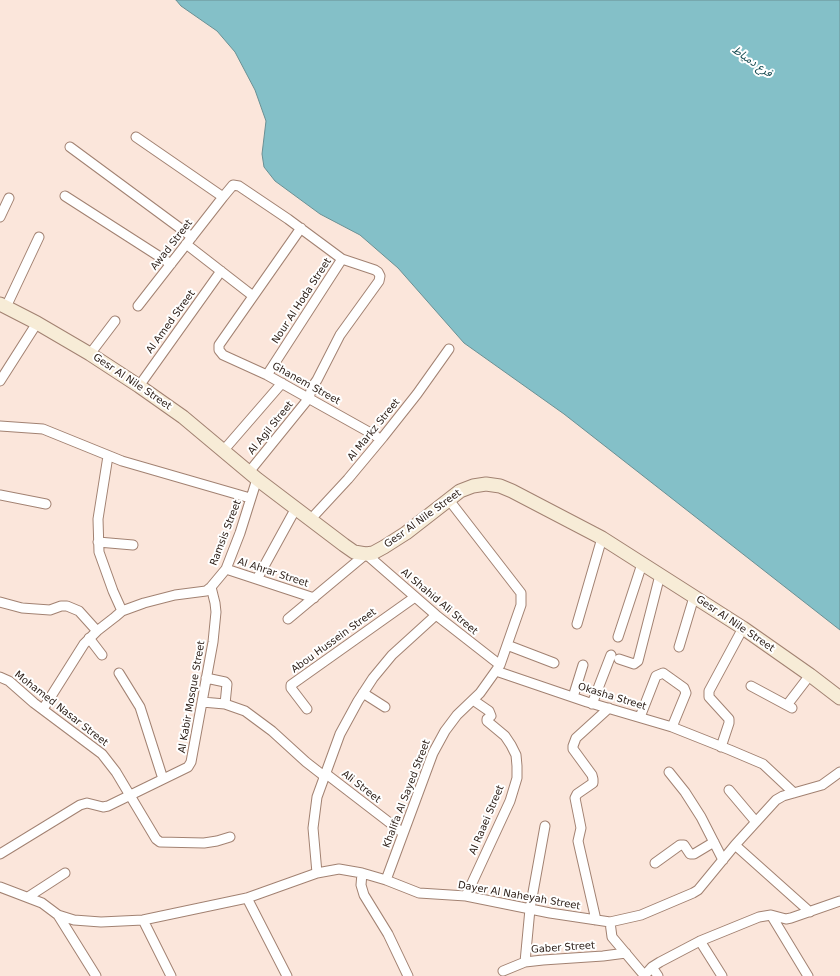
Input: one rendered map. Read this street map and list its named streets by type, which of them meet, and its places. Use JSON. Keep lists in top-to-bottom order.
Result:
{
  "streets": {
    "street": [
      "Awad Street",
      "Nour Al Hoda Street",
      "Al Amed Street",
      "Gesr Al Nile Street",
      "Ghanem Street",
      "Al Agil Street",
      "Al Markz Street",
      "Ramsis Street",
      "Al Ahrar Street",
      "Al Shahid Ali Street",
      "Abou Hussein Street",
      "Al Kabir Mosque Street",
      "Okasha Street",
      "Mohamed Nasar Street",
      "Ali Street",
      "Khalifa Al Sayed Street",
      "Al Raaei Street",
      "Dayer Al Naheyah Street",
      "Gaber Street"
    ]
  },
  "crossings": [
    ["Nour Al Hoda Street", "Ghanem Street"],
    ["Nour Al Hoda Street", "Al Agil Street"],
    ["Al Amed Street", "Gesr Al Nile Street"],
    ["Gesr Al Nile Street", "Al Agil Street"],
    ["Gesr Al Nile Street", "Al Markz Street"],
    ["Gesr Al Nile Street", "Ramsis Street"],
    ["Gesr Al Nile Street", "Al Shahid Ali Street"],
    ["Gesr Al Nile Street", "Khalifa Al Sayed Street"],
    ["Ghanem Street", "Al Agil Street"],
    ["Al Agil Street", "Ramsis Street"],
    ["Ramsis Street", "Al Ahrar Street"],
    ["Ramsis Street", "Al Kabir Mosque Street"],
    ["Al Shahid Ali Street", "Abou Hussein Street"],
    ["Al Shahid Ali Street", "Okasha Street"],
    ["Al Shahid Ali Street", "Khalifa Al Sayed Street"],
    ["Al Kabir Mosque Street", "Mohamed Nasar Street"],
    ["Al Kabir Mosque Street", "Ali Street"],
    ["Okasha Street", "Khalifa Al Sayed Street"],
    ["Okasha Street", "Dayer Al Naheyah Street"],
    ["Ali Street", "Khalifa Al Sayed Street"],
    ["Khalifa Al Sayed Street", "Al Raaei Street"],
    ["Khalifa Al Sayed Street", "Dayer Al Naheyah Street"],
    ["Al Raaei Street", "Dayer Al Naheyah Street"]
  ],
  "water": ["فرع دمياط"]
}
